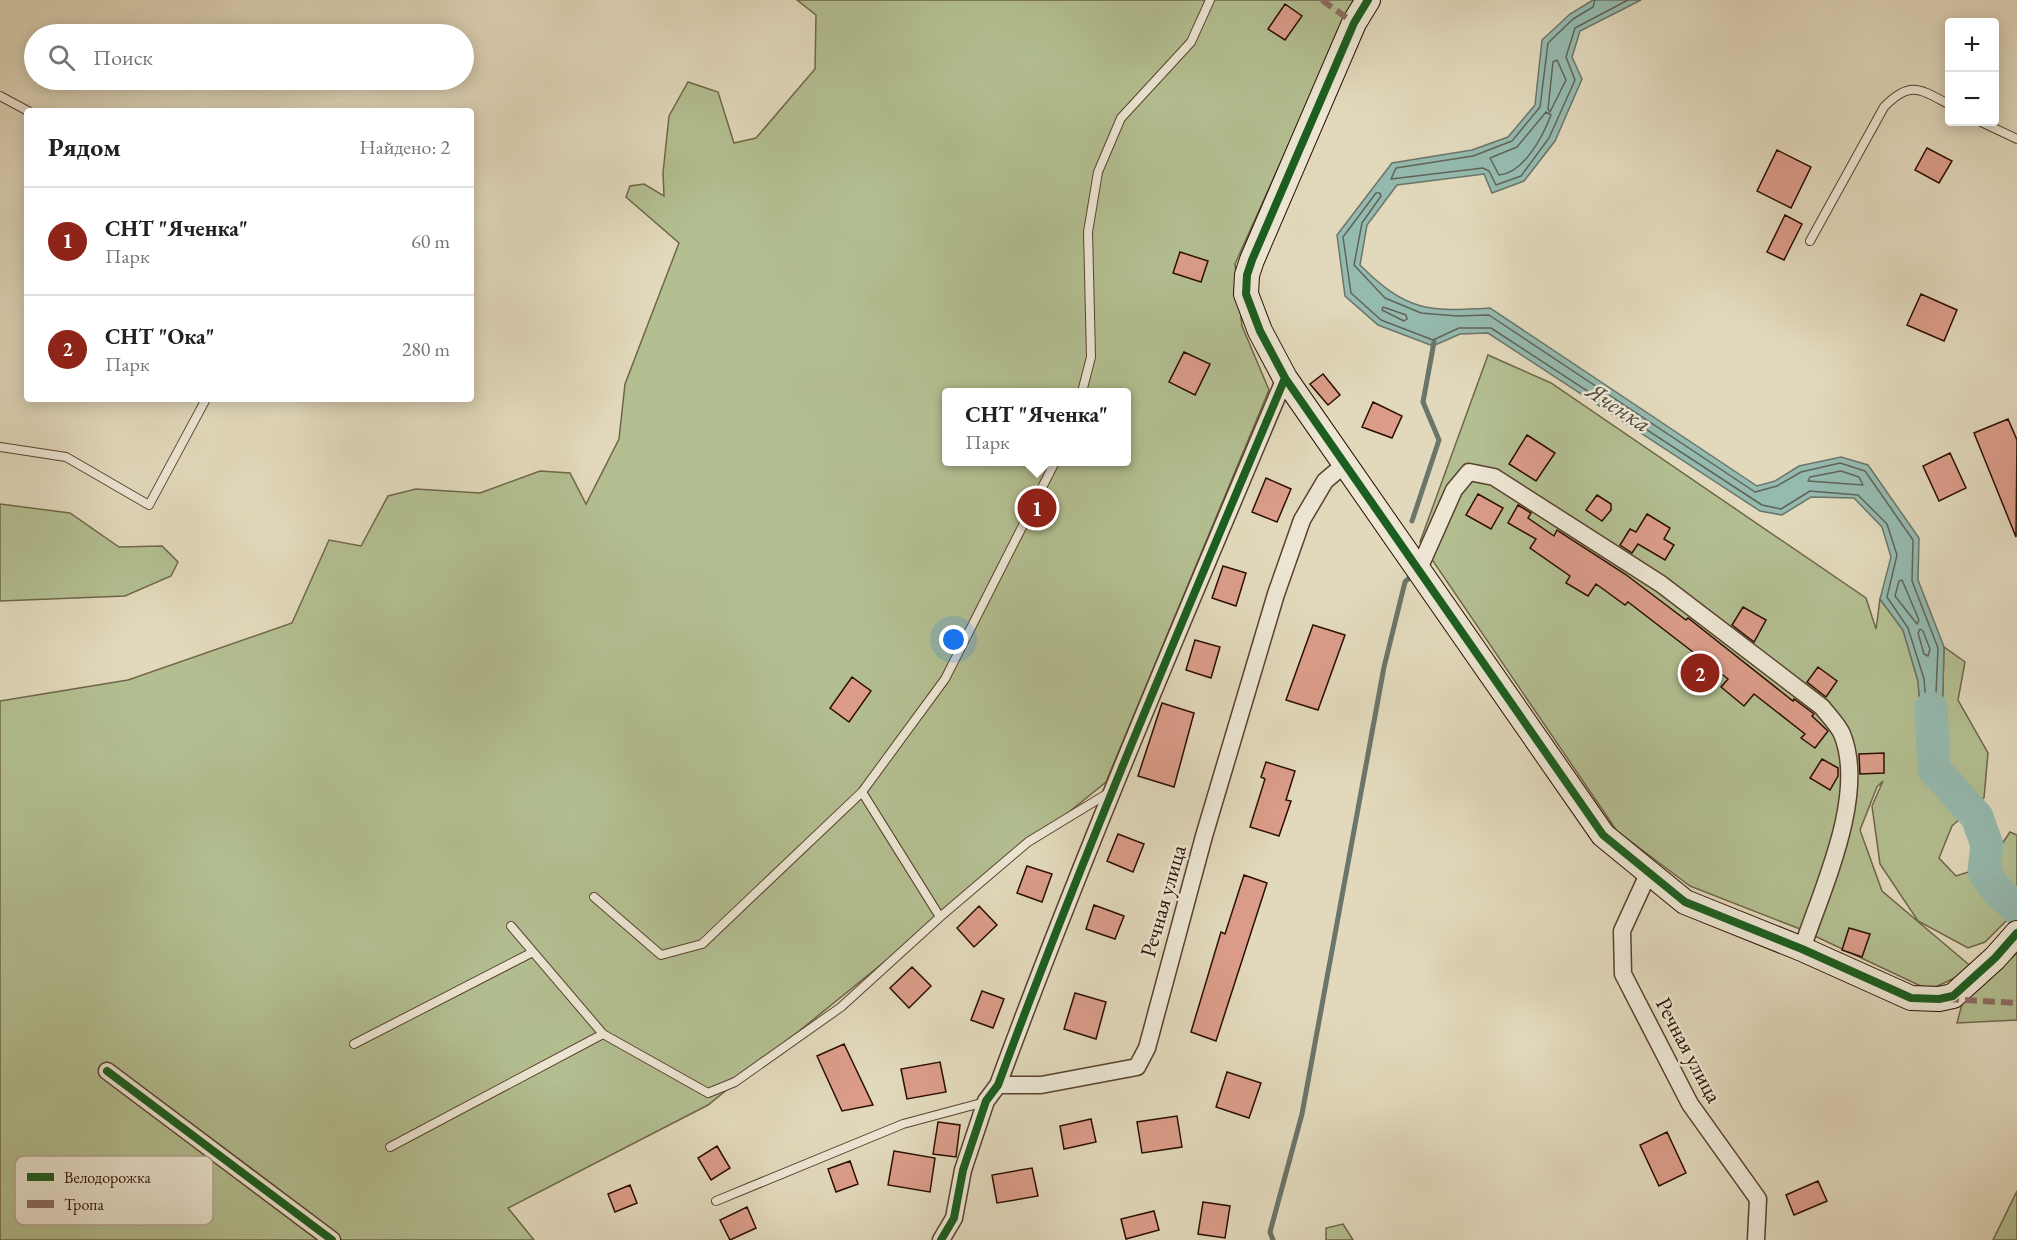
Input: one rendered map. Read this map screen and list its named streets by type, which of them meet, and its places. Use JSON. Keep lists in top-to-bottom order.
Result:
{
  "streets": {
    "street": ["Речная улица"]
  },
  "water": ["Яченка"],
  "legend": ["Велодорожка", "Тропа"],
  "page": {
    "map_buttons": ["+", "−"],
    "search": "Поиск",
    "heading": ["Рядом", "Найдено: 2"],
    "list": [
      {
        "mark": "1",
        "name": "СНТ \"Яченка\"",
        "note": "Парк",
        "value": "60 m"
      },
      {
        "mark": "2",
        "name": "СНТ \"Ока\"",
        "note": "Парк",
        "value": "280 m"
      }
    ],
    "popup": ["СНТ \"Яченка\"", "Парк"],
    "pins": ["1", "2"]
  }
}
